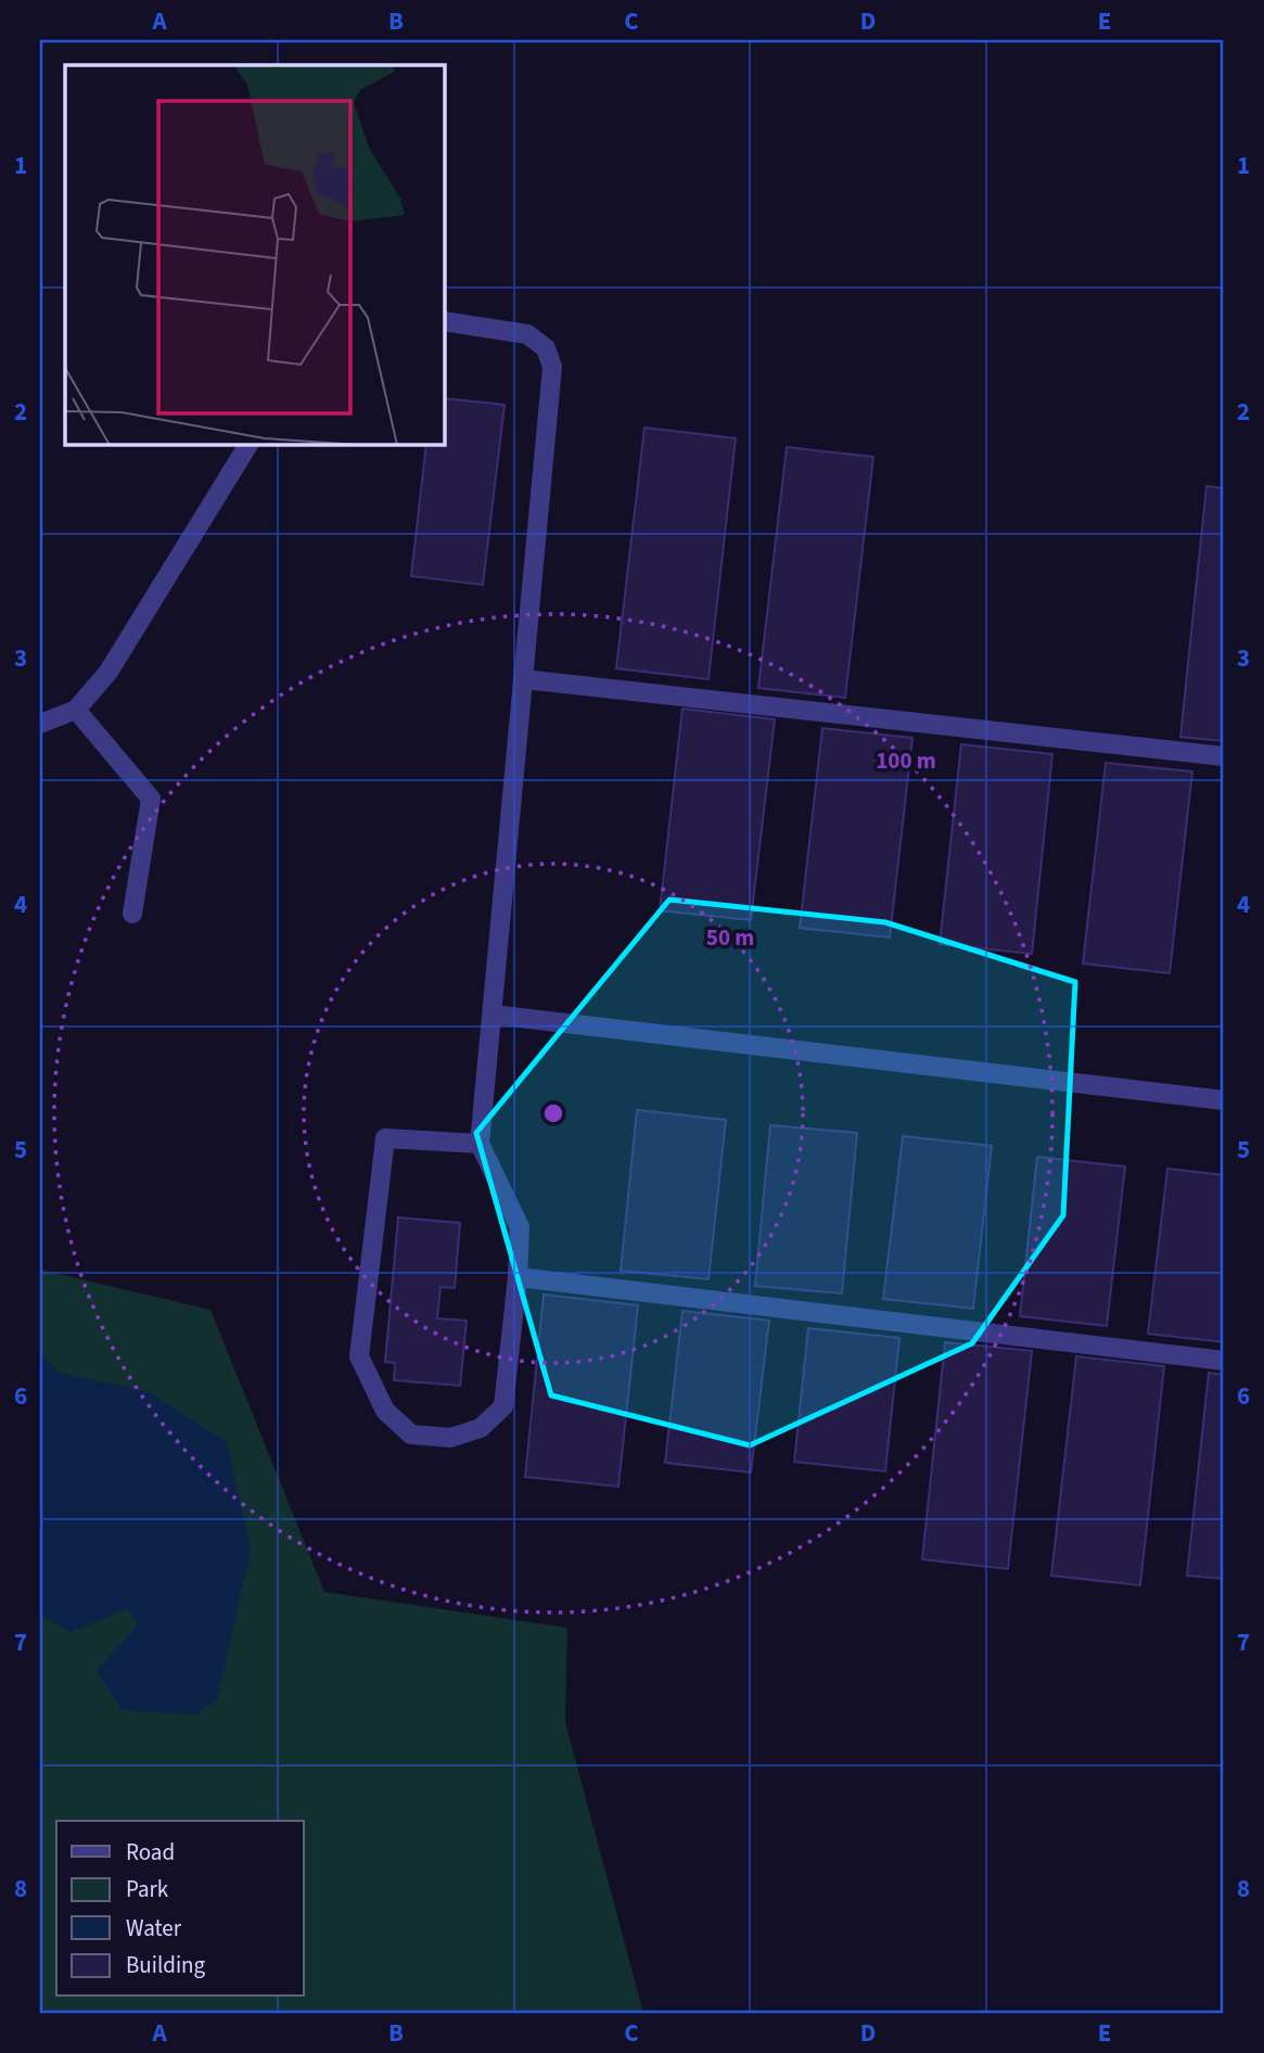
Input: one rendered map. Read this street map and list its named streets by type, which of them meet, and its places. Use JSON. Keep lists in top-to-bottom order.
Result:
{
  "legend": [
    "Road",
    "Park",
    "Water",
    "Building"
  ],
  "grid": {
    "columns": [
      "A",
      "B",
      "C",
      "D",
      "E"
    ],
    "rows": [
      "1",
      "2",
      "3",
      "4",
      "5",
      "6",
      "7",
      "8"
    ]
  },
  "rings": ["100 m", "50 m"]
}
